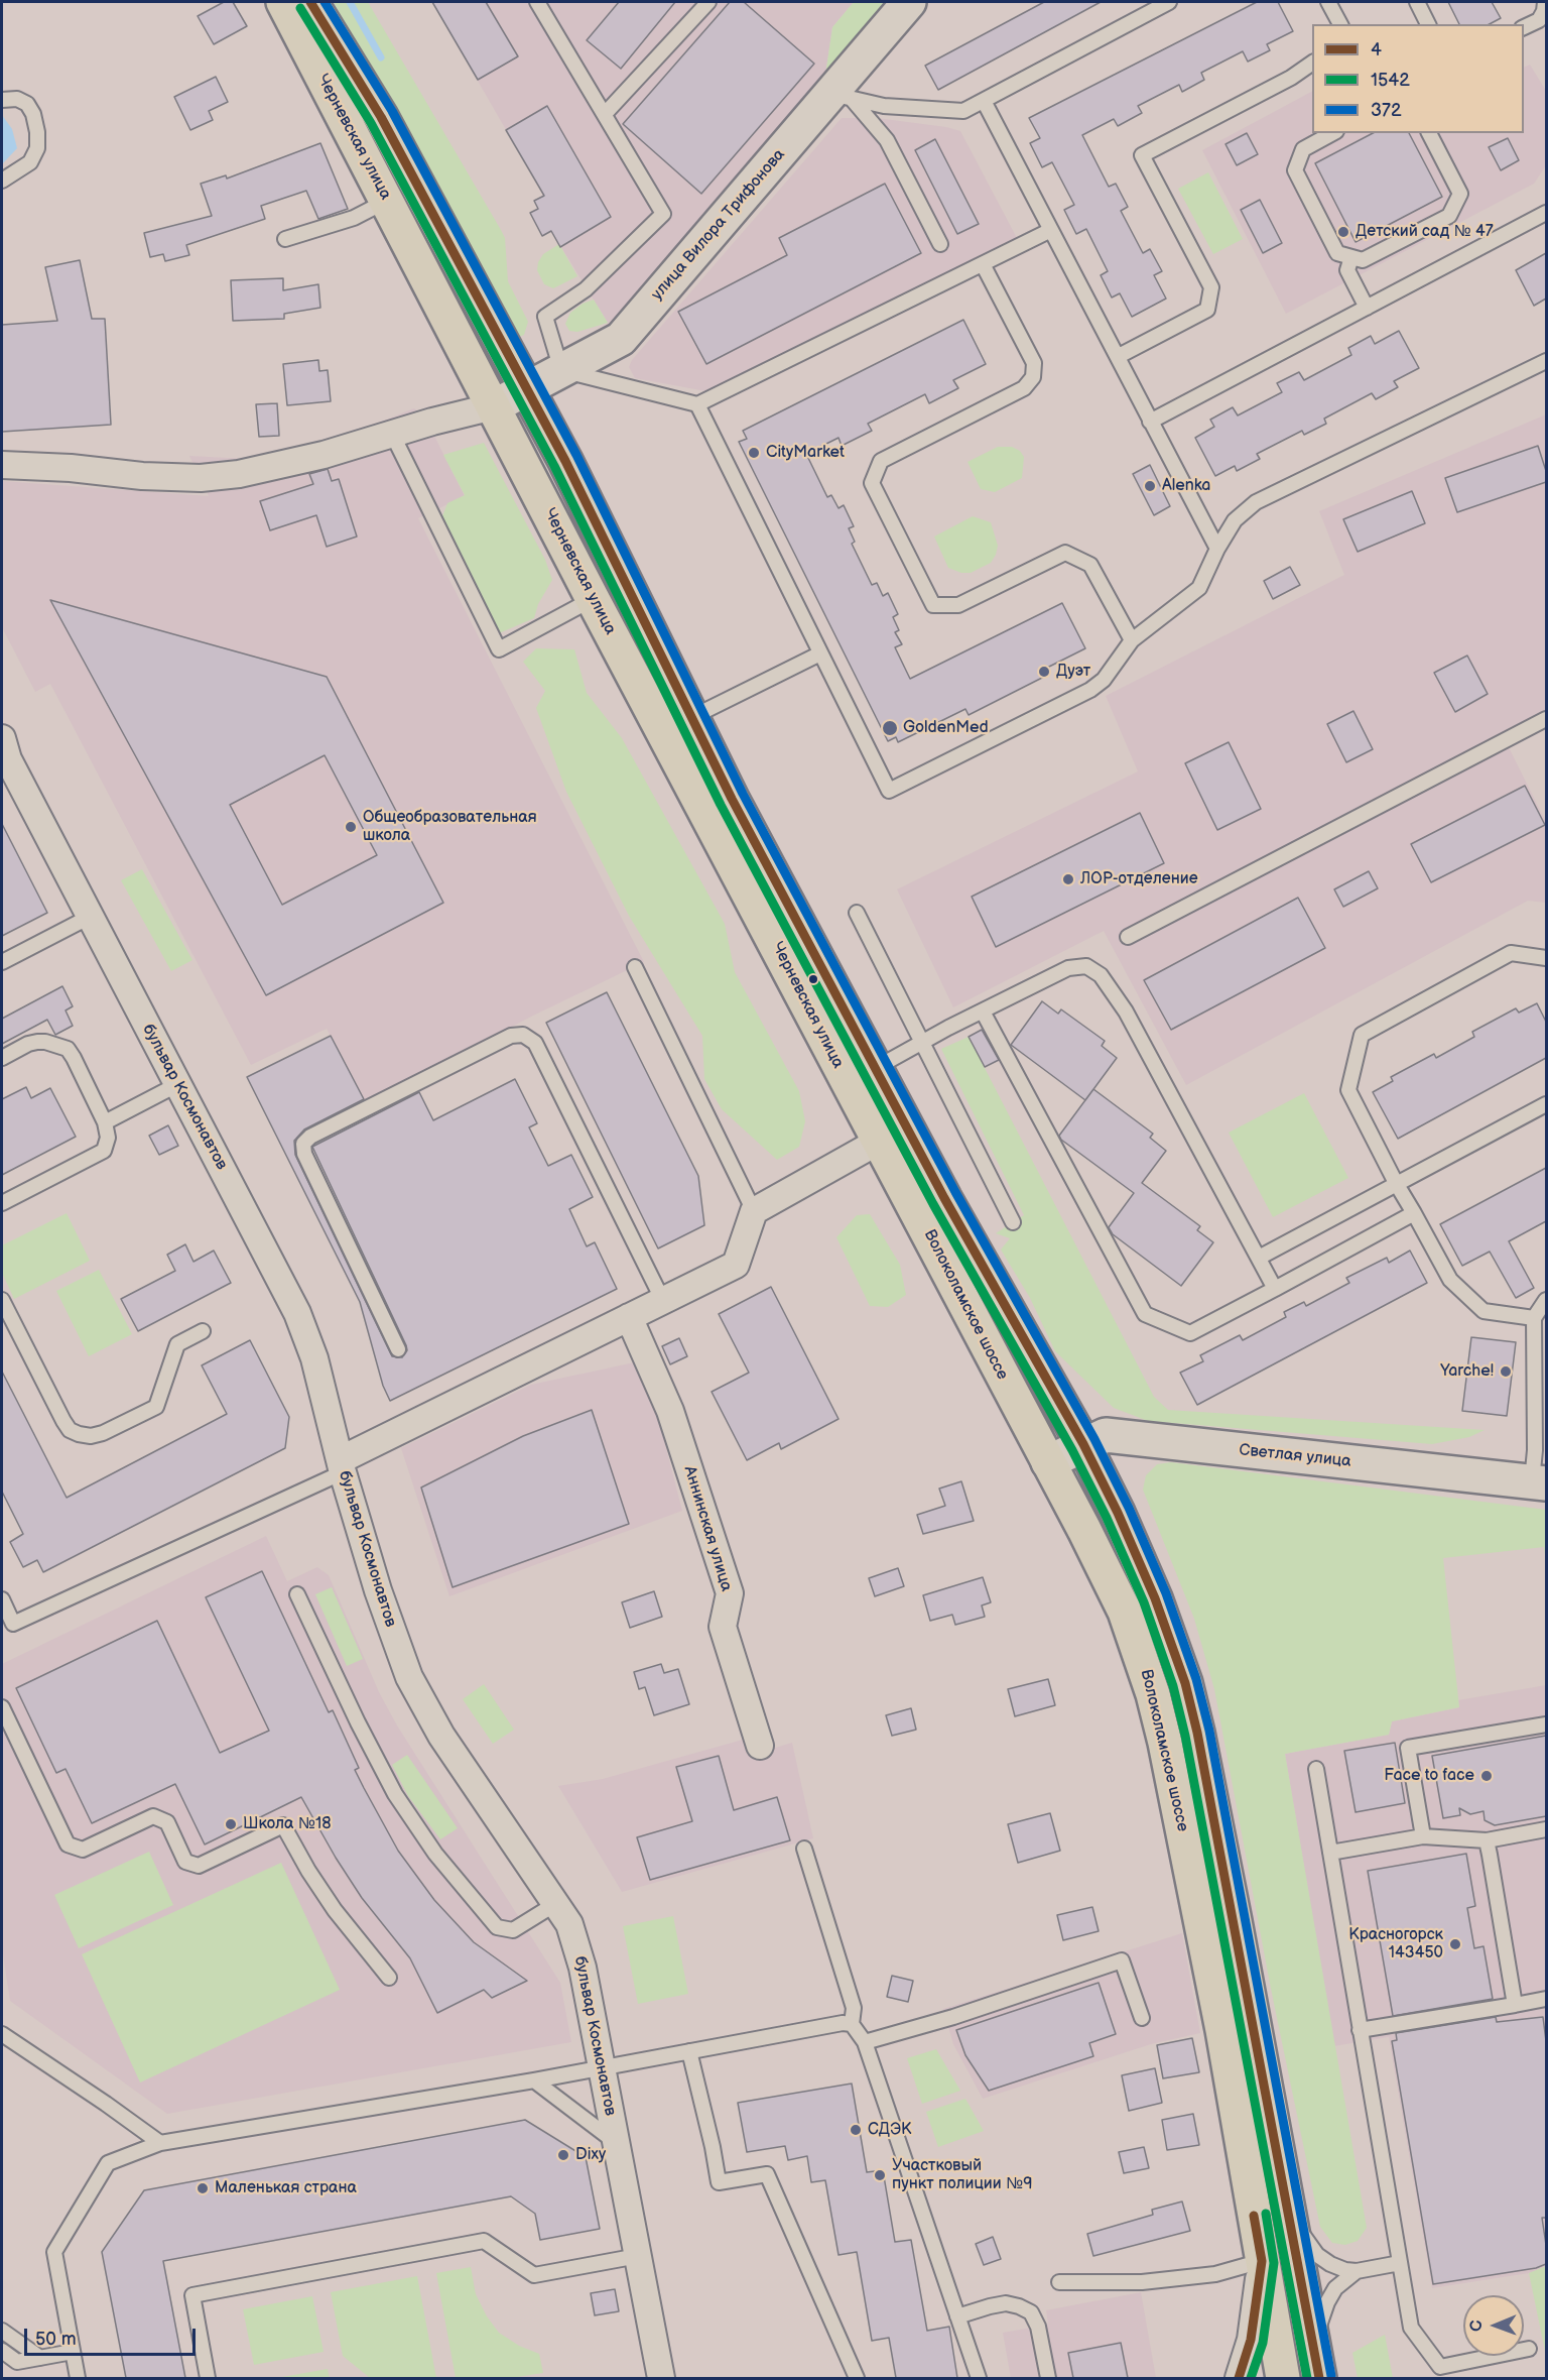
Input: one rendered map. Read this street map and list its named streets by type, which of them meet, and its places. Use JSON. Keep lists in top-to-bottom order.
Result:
{
  "streets": {
    "main road": ["Черневская улица", "Волоколамское шоссе"],
    "street": [
      "улица Вилора Трифонова",
      "бульвар Космонавтов",
      "Светлая улица",
      "Аннинская улица"
    ]
  },
  "crossings": [
    ["Черневская улица", "улица Вилора Трифонова"],
    ["Черневская улица", "Волоколамское шоссе"],
    ["Волоколамское шоссе", "Светлая улица"]
  ],
  "places": [
    "Детский сад № 47",
    "CityMarket",
    "Alenka",
    "Дуэт",
    "GoldenMed",
    "Общеобразовательная школа",
    "ЛОР-отделение",
    "Yarche!",
    "Face to face",
    "Школа №18",
    "Красногорск 143450",
    "СДЭК",
    "Dixy",
    "Участковый пункт полиции №9",
    "Маленькая страна"
  ],
  "lines": ["transit line 4", "transit line 372", "transit line 1542"],
  "legend": ["4", "1542", "372"],
  "scale_bar": "50 m",
  "north": "left"
}
